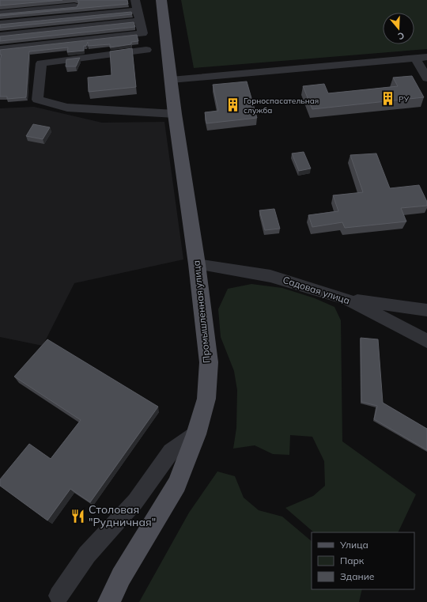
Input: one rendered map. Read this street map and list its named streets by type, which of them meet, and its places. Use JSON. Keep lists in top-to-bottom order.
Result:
{
  "streets": {
    "main road": ["Промышленная улица"],
    "street": ["Садовая улица"]
  },
  "crossings": [
    ["Садовая улица", "Промышленная улица"]
  ],
  "places": {
    "building": ["РУ", "Горноспасательная служба"],
    "restaurant": ["Столовая \"Рудничная\""]
  },
  "legend": ["Улица", "Парк", "Здание"],
  "north": "bottom"
}
